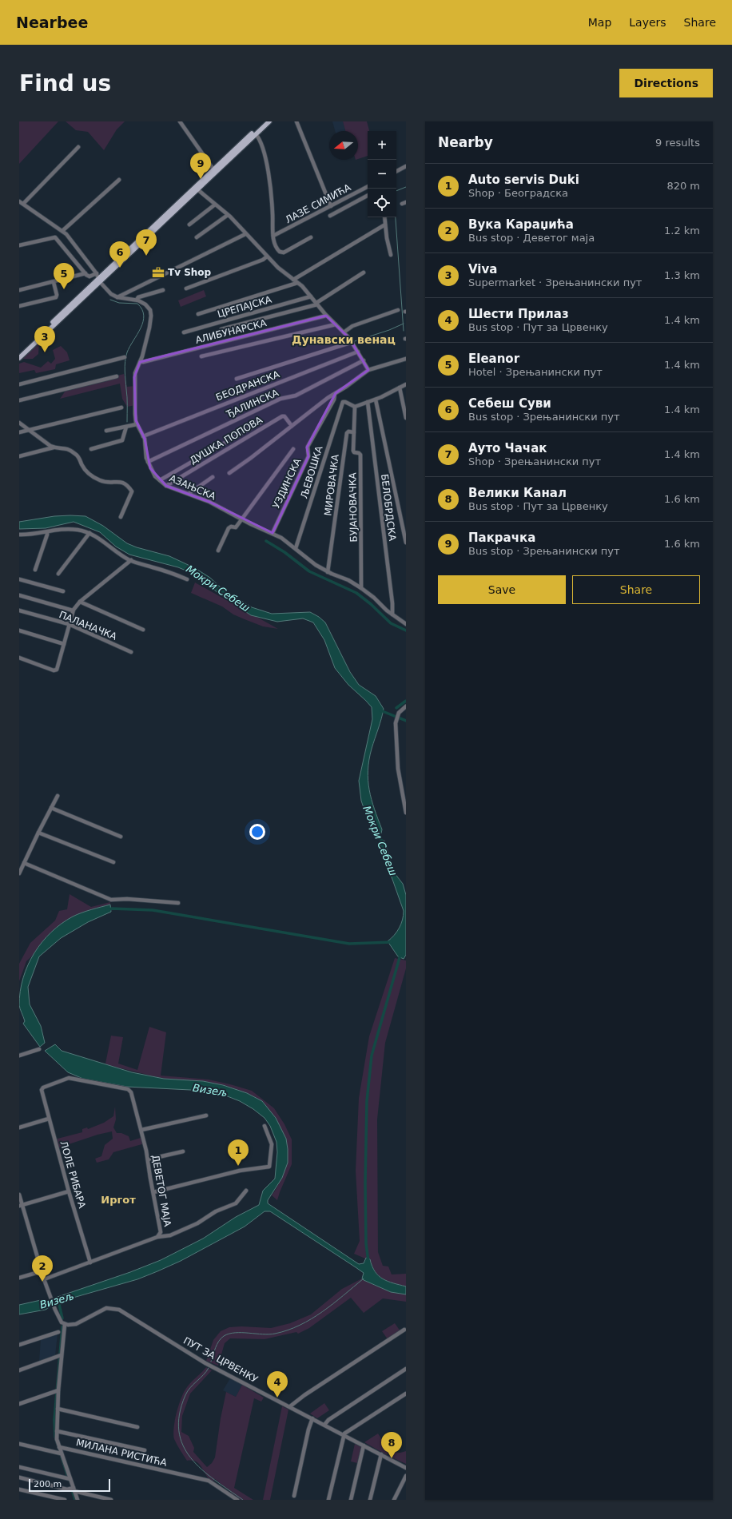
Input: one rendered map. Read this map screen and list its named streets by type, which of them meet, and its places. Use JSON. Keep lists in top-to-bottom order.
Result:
{
  "streets": {
    "street": [
      "ЛАЗЕ СИМИЋА",
      "ЦРЕПАЈСКА",
      "АЛИБУНАРСКА",
      "БЕОДРАНСКА",
      "ЂАЛИНСКА",
      "ДУШКА ПОПОВА",
      "ЉЕВОШКА",
      "УЗДИНСКА",
      "МИРОВАЧКА",
      "АЗАЊСКА",
      "БУЈАНОВАЧКА",
      "БЕЛОБРДСКА",
      "ПАЛАНАЧКА",
      "ЛОЛЕ РИБАРА",
      "ДЕВЕТОГ МАЈА",
      "ПУТ ЗА ЦРВЕНКУ",
      "МИЛАНА РИСТИЋА"
    ]
  },
  "crossings": [
    ["АЛИБУНАРСКА", "АЗАЊСКА"],
    ["БЕОДРАНСКА", "АЗАЊСКА"],
    ["ЂАЛИНСКА", "АЗАЊСКА"],
    ["ДУШКА ПОПОВА", "АЗАЊСКА"],
    ["ЉЕВОШКА", "АЗАЊСКА"],
    ["УЗДИНСКА", "АЗАЊСКА"],
    ["МИРОВАЧКА", "АЗАЊСКА"],
    ["МИРОВАЧКА", "БУЈАНОВАЧКА"],
    ["АЗАЊСКА", "БУЈАНОВАЧКА"],
    ["АЗАЊСКА", "БЕЛОБРДСКА"],
    ["ЛОЛЕ РИБАРА", "ДЕВЕТОГ МАЈА"]
  ],
  "districts": ["Дунавски венац", "Иргот"],
  "water": ["Мокри Себеш", "Визељ"],
  "places": {
    "office": ["Tv Shop"]
  },
  "scale_bar": "200 m",
  "north": "left",
  "page": {
    "header": "Nearbee",
    "nav": ["Map", "Layers", "Share"],
    "buttons": [
      "Directions",
      ["Save", "Share"]
    ],
    "title": "Find us",
    "heading": ["Nearby", "9 results"],
    "map_buttons": ["+", "−"],
    "pins": [
      "9",
      "7",
      "6",
      "5",
      "3",
      "1",
      "2",
      "4",
      "8"
    ],
    "list": [
      {
        "mark": "1",
        "name": "Auto servis Duki",
        "note": "Shop · Београдска",
        "value": "820 m"
      },
      {
        "mark": "2",
        "name": "Вука Караџића",
        "note": "Bus stop · Деветог маја",
        "value": "1.2 km"
      },
      {
        "mark": "3",
        "name": "Viva",
        "note": "Supermarket · Зрењанински пут",
        "value": "1.3 km"
      },
      {
        "mark": "4",
        "name": "Шести Прилаз",
        "note": "Bus stop · Пут за Црвенку",
        "value": "1.4 km"
      },
      {
        "mark": "5",
        "name": "Eleanor",
        "note": "Hotel · Зрењанински пут",
        "value": "1.4 km"
      },
      {
        "mark": "6",
        "name": "Себеш Суви",
        "note": "Bus stop · Зрењанински пут",
        "value": "1.4 km"
      },
      {
        "mark": "7",
        "name": "Ауто Чачак",
        "note": "Shop · Зрењанински пут",
        "value": "1.4 km"
      },
      {
        "mark": "8",
        "name": "Велики Канал",
        "note": "Bus stop · Пут за Црвенку",
        "value": "1.6 km"
      },
      {
        "mark": "9",
        "name": "Пакрачка",
        "note": "Bus stop · Зрењанински пут",
        "value": "1.6 km"
      }
    ],
    "scale": "200 m"
  }
}
